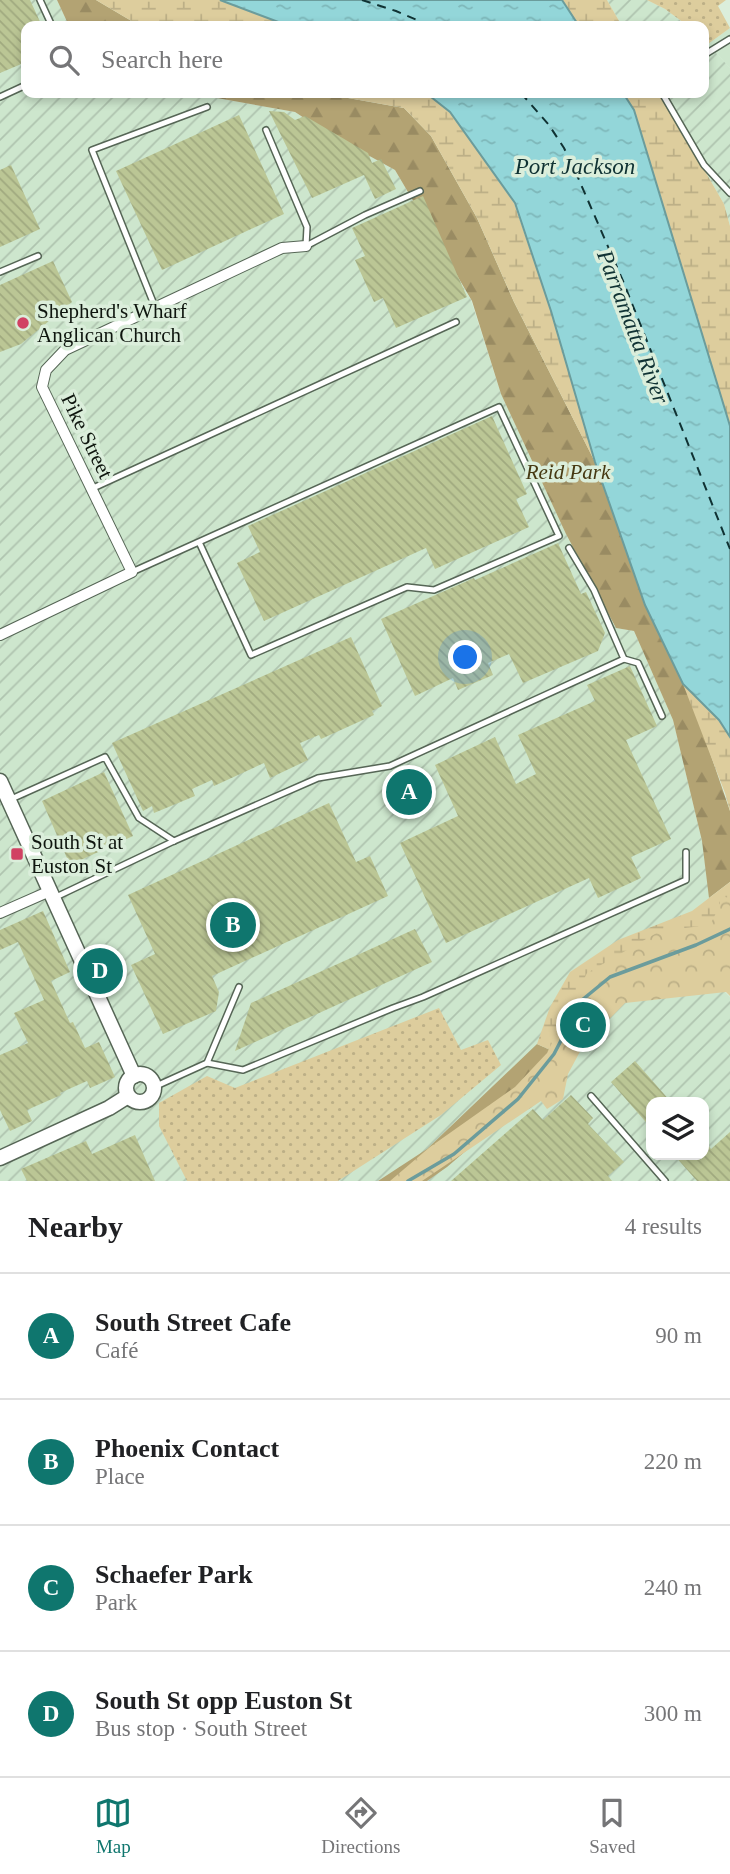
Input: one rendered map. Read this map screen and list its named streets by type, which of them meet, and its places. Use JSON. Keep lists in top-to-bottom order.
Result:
{
  "streets": {
    "street": ["Pike Street"]
  },
  "water": ["Port Jackson", "Parramatta River"],
  "parks": ["Reid Park"],
  "places": {
    "other": ["Shepherd's Wharf Anglican Church"],
    "transit": ["South St at Euston St"]
  },
  "page": {
    "search": "Search here",
    "pins": [
      "A",
      "B",
      "D",
      "C"
    ],
    "heading": ["Nearby", "4 results"],
    "list": [
      {
        "mark": "A",
        "name": "South Street Cafe",
        "note": "Café",
        "value": "90 m"
      },
      {
        "mark": "B",
        "name": "Phoenix Contact",
        "note": "Place",
        "value": "220 m"
      },
      {
        "mark": "C",
        "name": "Schaefer Park",
        "note": "Park",
        "value": "240 m"
      },
      {
        "mark": "D",
        "name": "South St opp Euston St",
        "note": "Bus stop · South Street",
        "value": "300 m"
      }
    ],
    "nav": ["Map", "Directions", "Saved"]
  }
}
